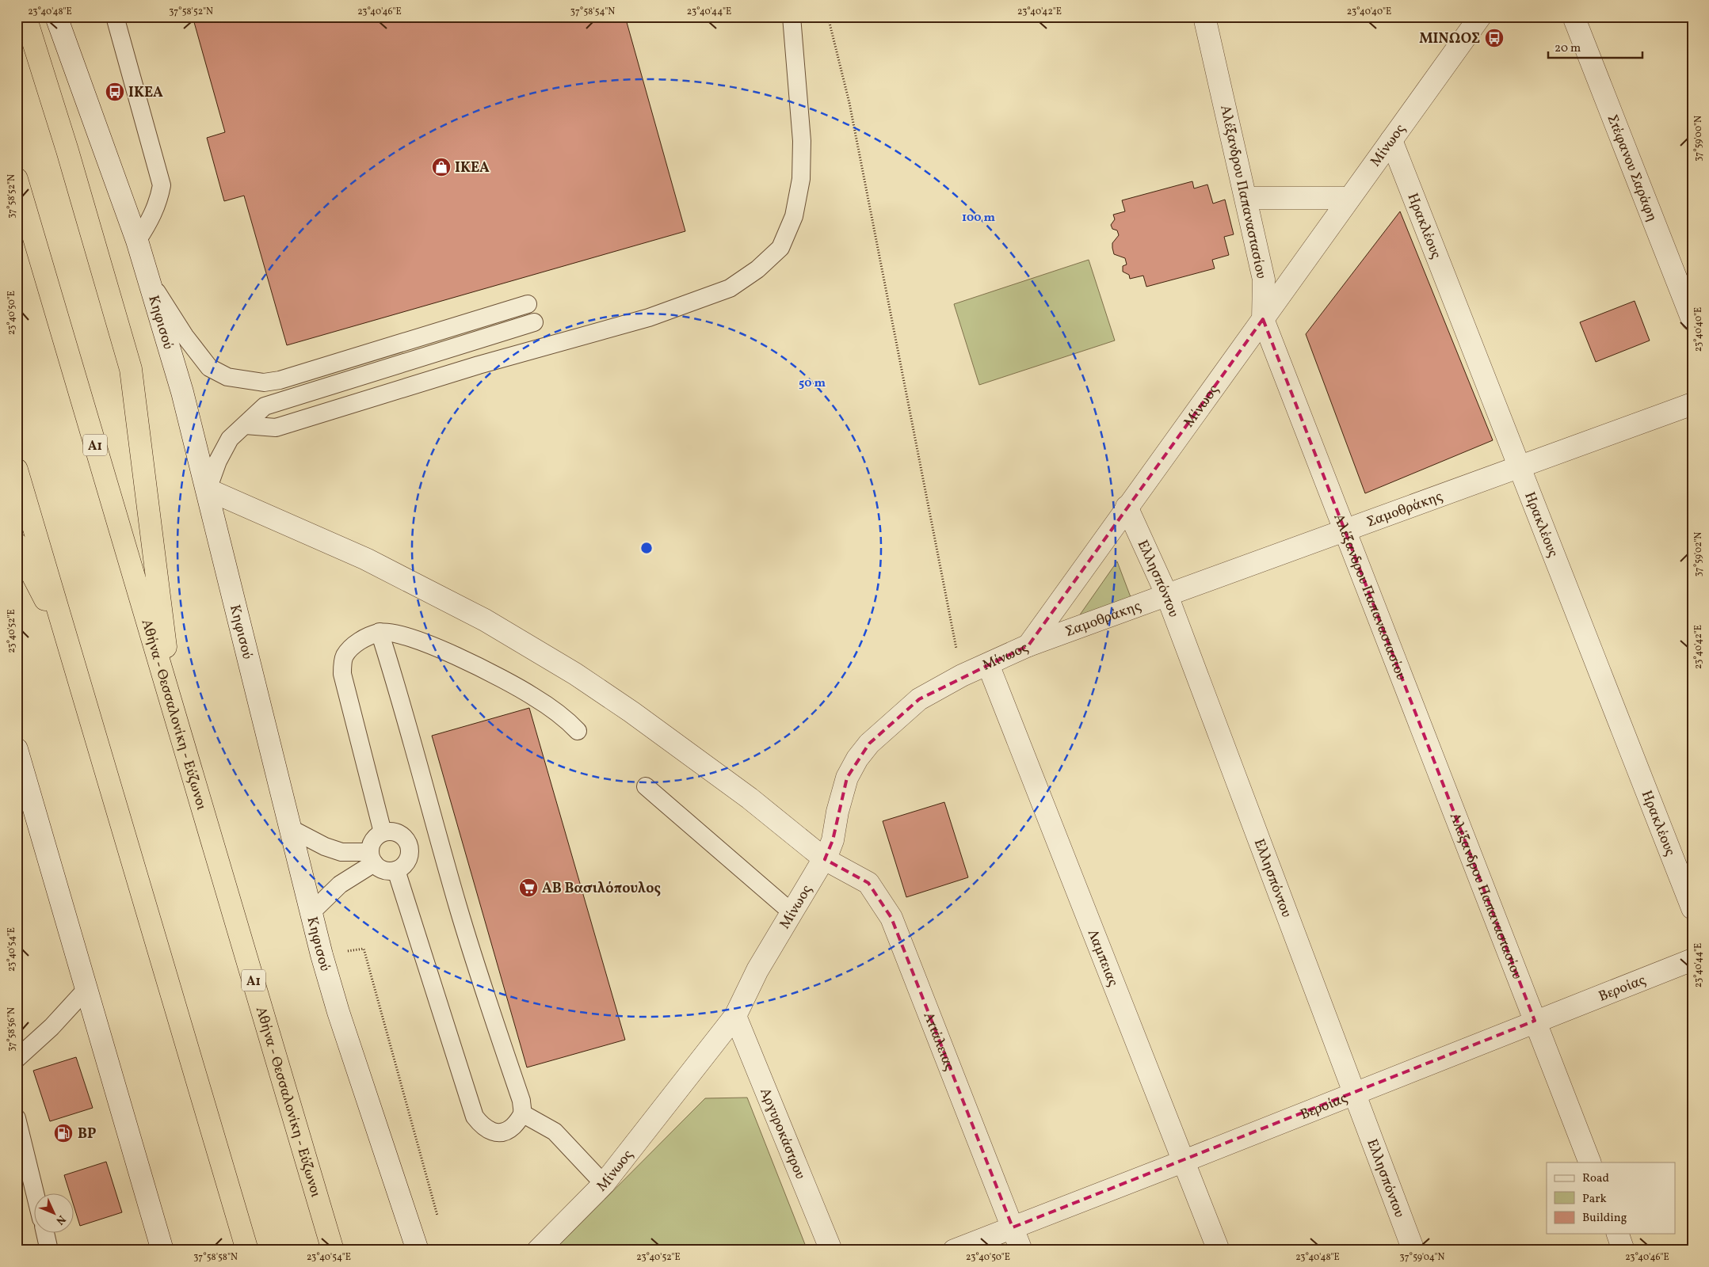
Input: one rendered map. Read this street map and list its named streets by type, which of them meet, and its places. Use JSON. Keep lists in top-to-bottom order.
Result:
{
  "streets": {
    "highway": ["Α1", "Αθήνα - Θεσσαλονίκη - Εύζωνοι"],
    "street": [
      "Μίνωος",
      "Στέφανου Σαράφη",
      "Αλέξανδρου Παπαναστασίου",
      "Ηρακλέους",
      "Κηφισού",
      "Σαμοθράκης",
      "Ελλησπόντου",
      "Λαμπειας",
      "Βεροίας",
      "Αττάλειας",
      "Αργυροκάστρου"
    ]
  },
  "crossings": [
    ["Μίνωος", "Αλέξανδρου Παπαναστασίου"],
    ["Μίνωος", "Ηρακλέους"],
    ["Μίνωος", "Σαμοθράκης"],
    ["Μίνωος", "Ελλησπόντου"],
    ["Μίνωος", "Λαμπειας"],
    ["Μίνωος", "Αττάλειας"],
    ["Μίνωος", "Αργυροκάστρου"],
    ["Αλέξανδρου Παπαναστασίου", "Σαμοθράκης"],
    ["Αλέξανδρου Παπαναστασίου", "Βεροίας"],
    ["Ηρακλέους", "Σαμοθράκης"],
    ["Κηφισού", "Αττάλειας"],
    ["Σαμοθράκης", "Ελλησπόντου"],
    ["Ελλησπόντου", "Βεροίας"],
    ["Λαμπειας", "Βεροίας"],
    ["Βεροίας", "Αττάλειας"]
  ],
  "places": {
    "bus stop": ["ΜΙΝΩΟΣ", "ΙΚΕΑ"],
    "shop": ["IKEA"],
    "supermarket": ["ΑΒ Βασιλόπουλος"],
    "fuel station": ["BP"]
  },
  "legend": ["Road", "Park", "Building"],
  "scale_bar": "20 m",
  "north": "bottom right",
  "coordinates": [
    "23°40'48\"E",
    "37°58'52\"N",
    "23°40'46\"E",
    "37°58'54\"N",
    "23°40'44\"E",
    "23°40'42\"E",
    "23°40'40\"E",
    "37°59'00\"N",
    "23°40'50\"E",
    "37°59'02\"N",
    "23°40'52\"E",
    "23°40'54\"E",
    "37°58'56\"N",
    "37°58'58\"N",
    "37°59'04\"N"
  ],
  "rings": ["100 m", "50 m"]
}
